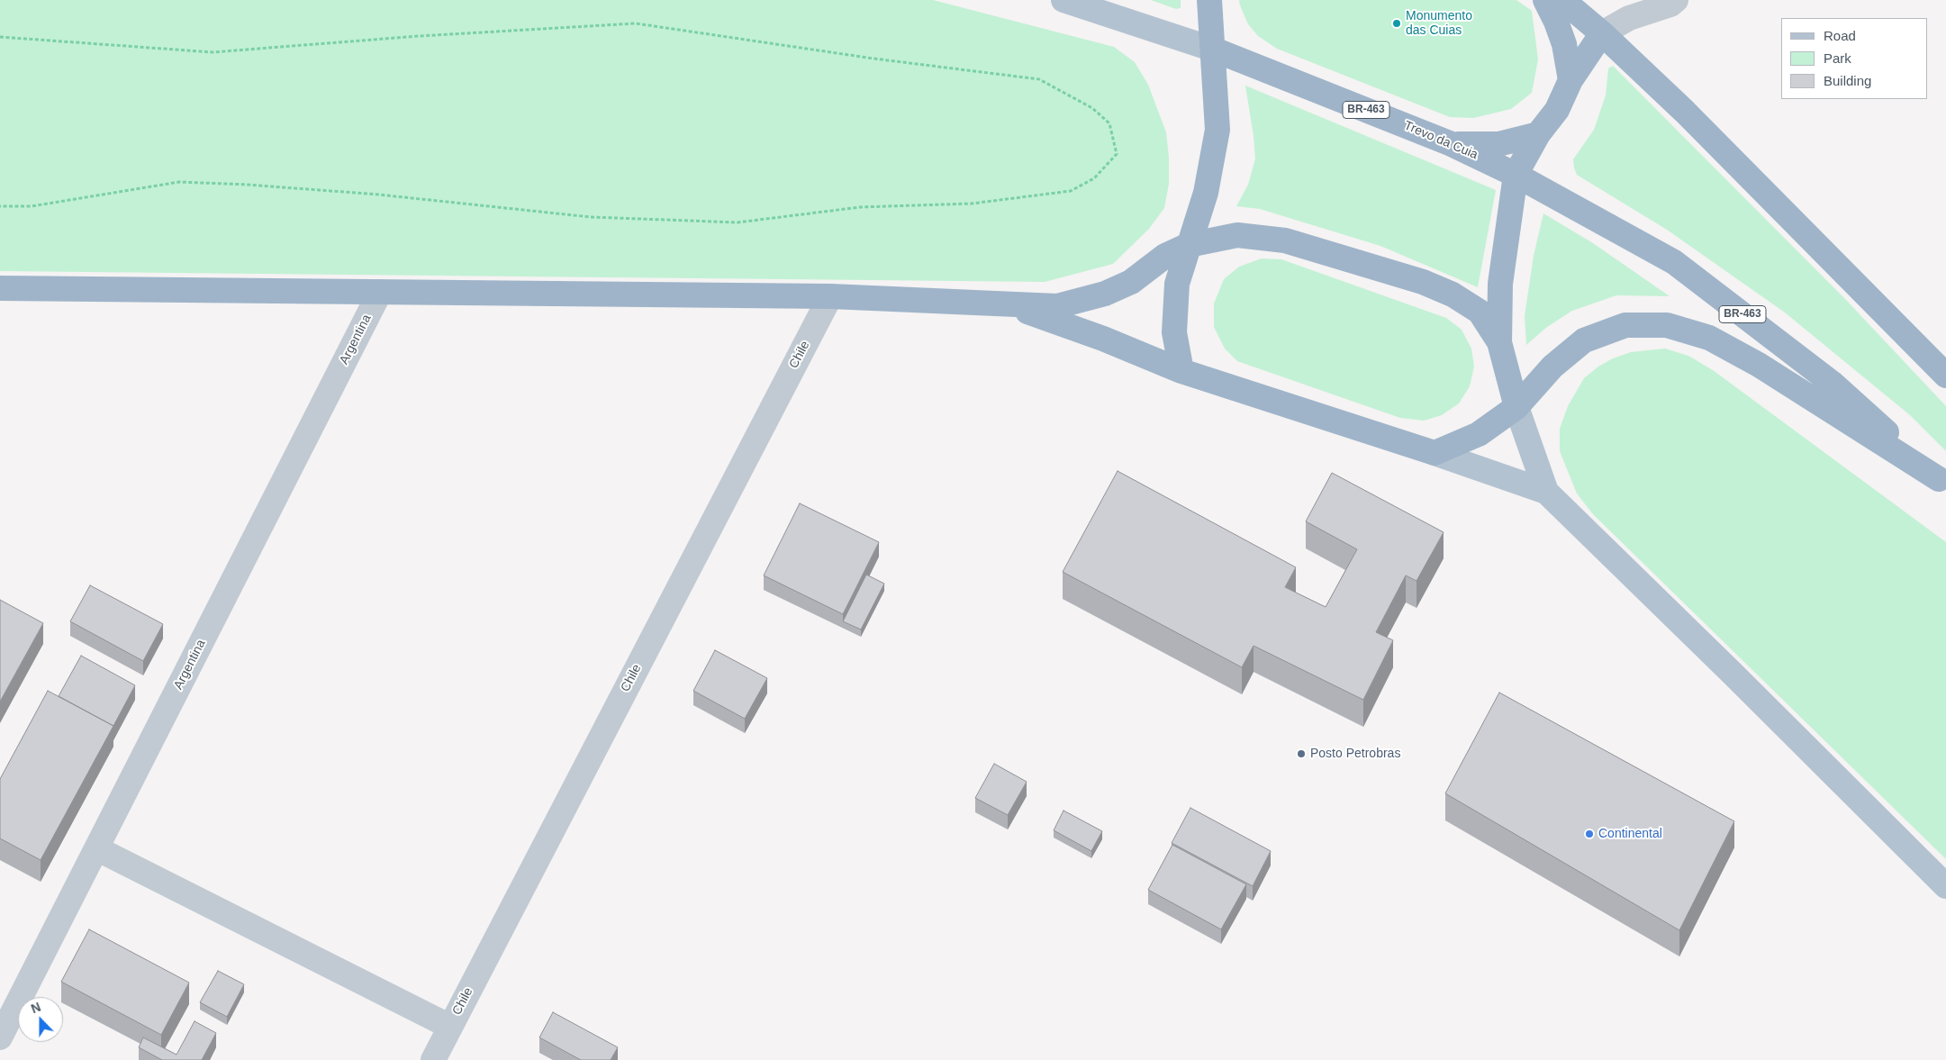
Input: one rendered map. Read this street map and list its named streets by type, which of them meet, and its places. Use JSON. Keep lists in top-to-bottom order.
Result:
{
  "streets": {
    "highway": ["BR-463", "Trevo da Cuia"],
    "street": ["Argentina", "Chile"]
  },
  "crossings": [
    ["BR-463", "Trevo da Cuia"]
  ],
  "places": ["Monumento das Cuias", "Posto Petrobras", "Continental"],
  "legend": ["Road", "Park", "Building"],
  "north": "top"
}
